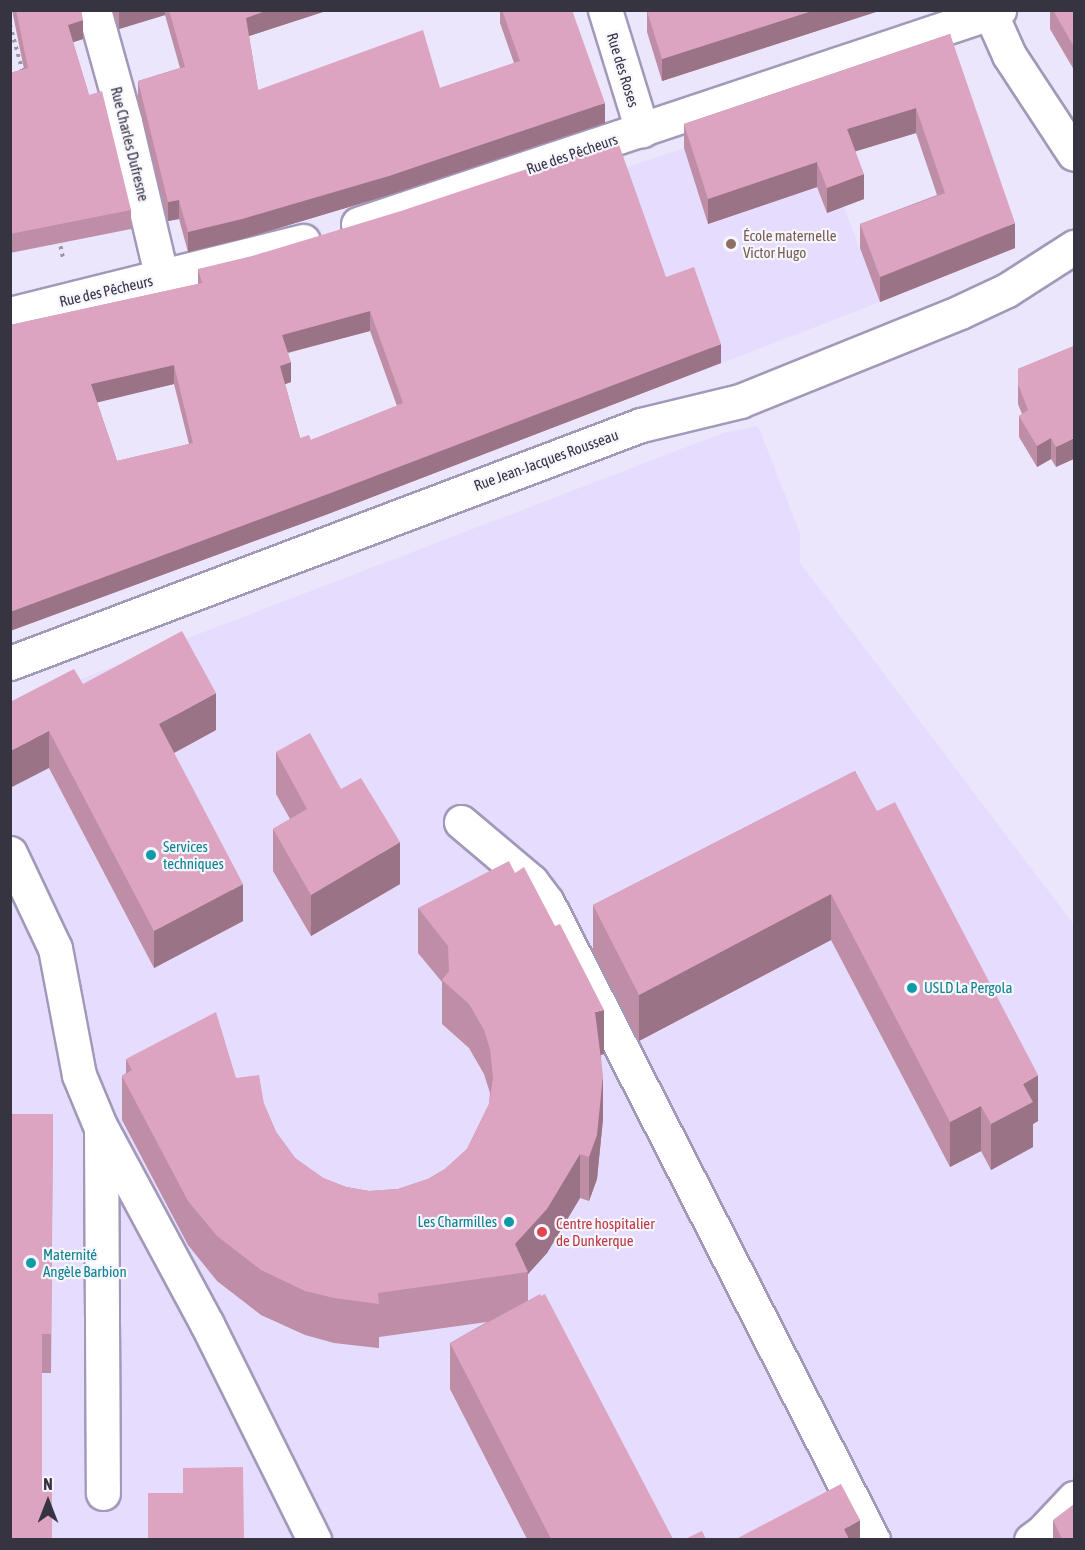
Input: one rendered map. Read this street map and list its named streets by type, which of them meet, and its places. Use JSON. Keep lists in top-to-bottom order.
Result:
{
  "streets": {
    "street": [
      "Rue des Roses",
      "Rue Charles Dufresne",
      "Rue des Pêcheurs",
      "Rue Jean-Jacques Rousseau"
    ]
  },
  "crossings": [
    ["Rue des Roses", "Rue des Pêcheurs"],
    ["Rue Charles Dufresne", "Rue des Pêcheurs"]
  ],
  "places": [
    "École maternelle Victor Hugo",
    "Services techniques",
    "USLD La Pergola",
    "Les Charmilles",
    "Centre hospitalier de Dunkerque",
    "Maternité Angèle Barbion"
  ],
  "north": "top"
}
